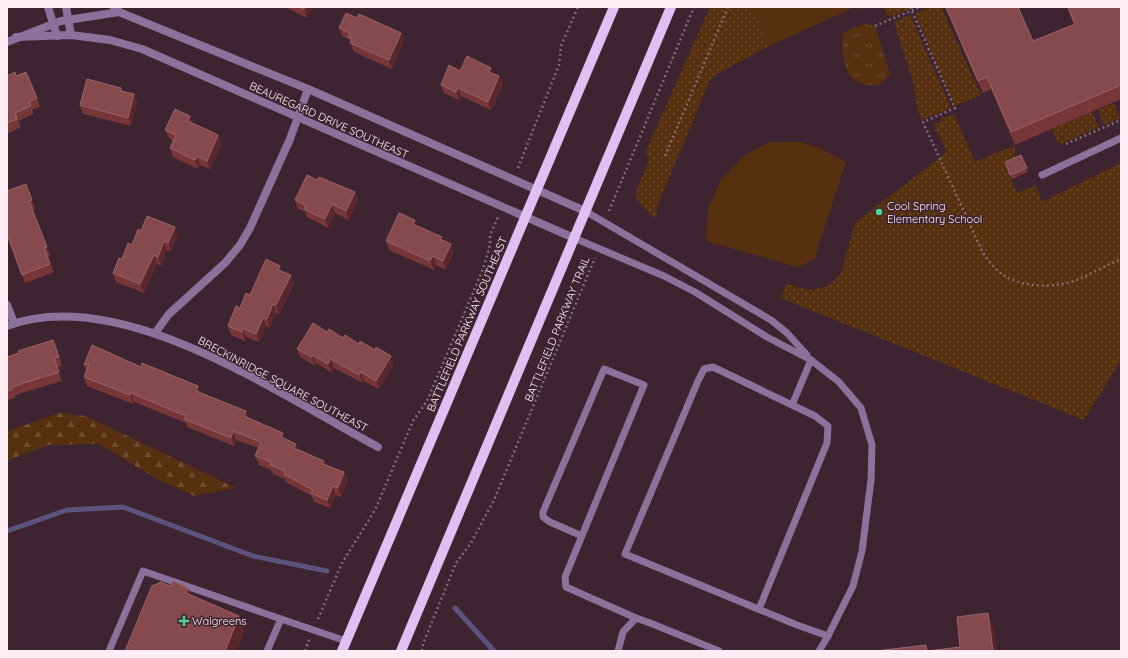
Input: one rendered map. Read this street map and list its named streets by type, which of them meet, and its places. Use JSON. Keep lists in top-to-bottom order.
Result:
{
  "streets": {
    "main road": ["BATTLEFIELD PARKWAY SOUTHEAST"],
    "street": ["BEAUREGARD DRIVE SOUTHEAST", "BRECKINRIDGE SQUARE SOUTHEAST"],
    "path": ["BATTLEFIELD PARKWAY TRAIL"]
  },
  "crossings": [
    ["BEAUREGARD DRIVE SOUTHEAST", "BATTLEFIELD PARKWAY SOUTHEAST"]
  ],
  "places": {
    "other": ["Cool Spring Elementary School"],
    "health": ["Walgreens"]
  }
}
